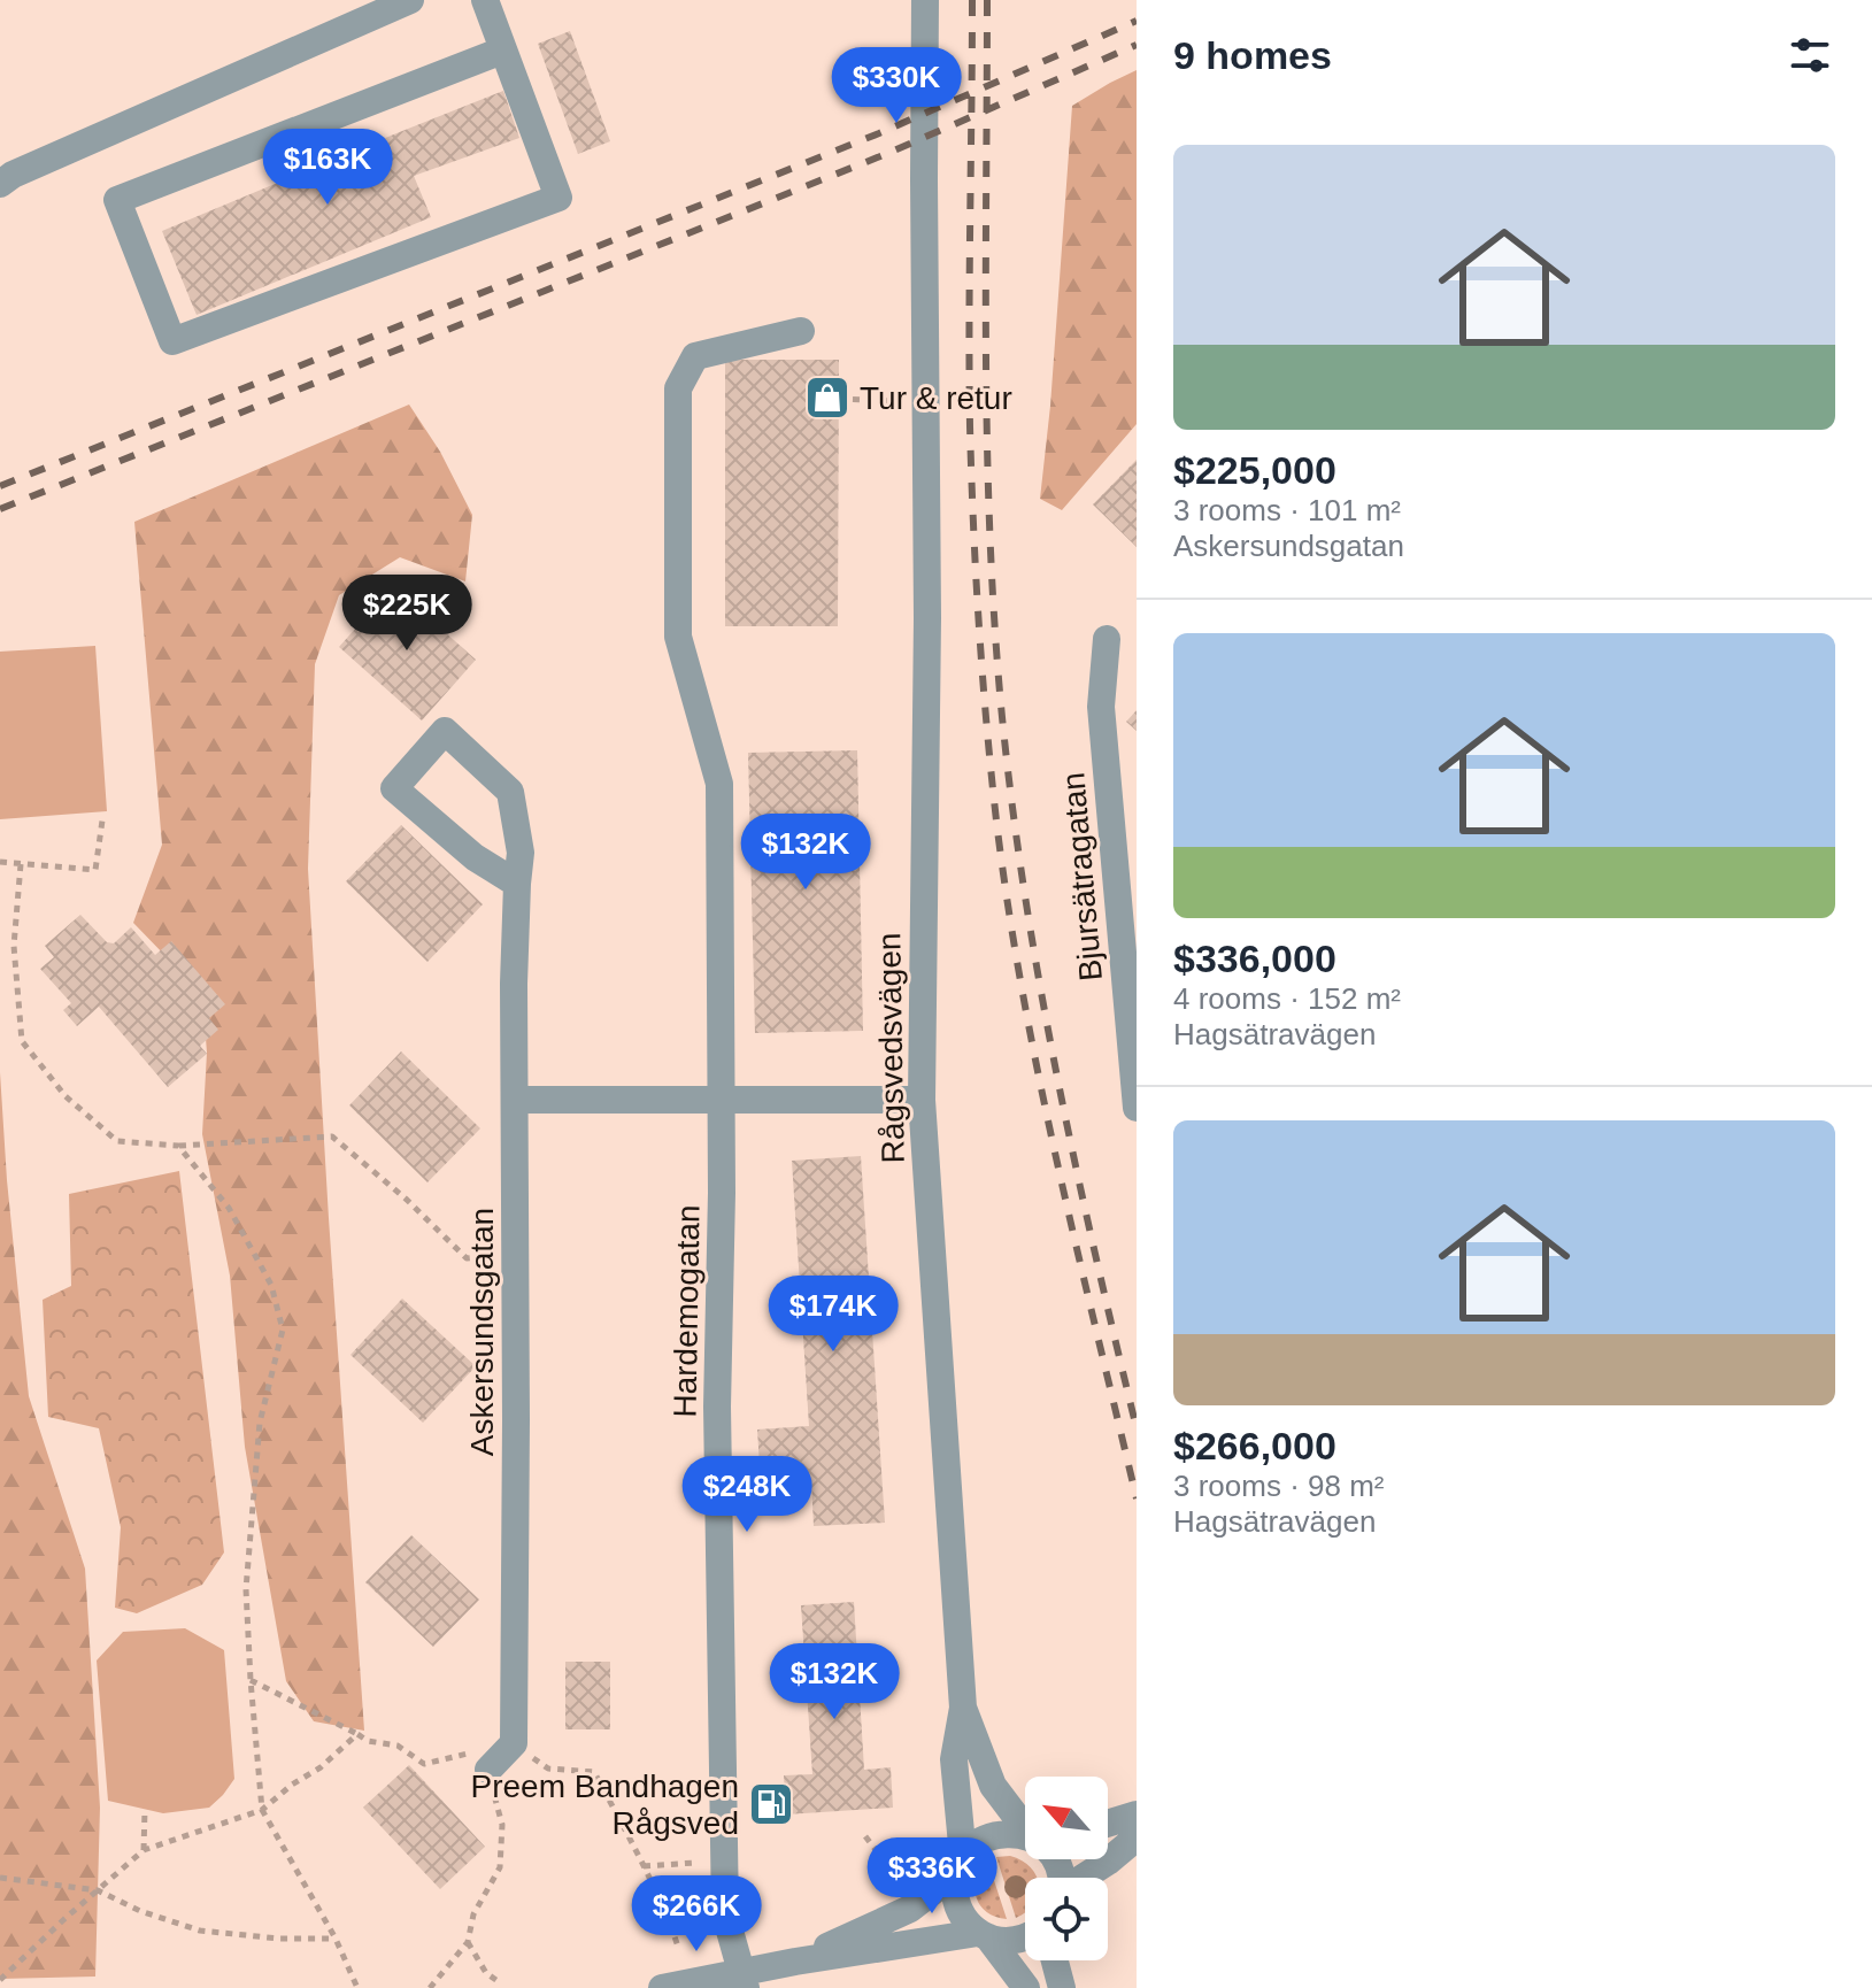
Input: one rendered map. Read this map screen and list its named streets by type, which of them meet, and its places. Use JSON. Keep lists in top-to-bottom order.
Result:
{
  "streets": {
    "street": [
      "Bjursätragatan",
      "Rågsvedsvägen",
      "Hardemogatan",
      "Askersundsgatan"
    ]
  },
  "places": {
    "shop": ["Tur & retur"],
    "fuel station": ["Preem Bandhagen Rågsved"]
  },
  "north": "top left",
  "page": {
    "heading": "9 homes",
    "price": [
      "$330K",
      "$163K",
      "$225K",
      "$132K",
      "$174K",
      "$248K",
      "$132K",
      "$336K",
      "$266K"
    ],
    "list": [
      {
        "name": "$225,000",
        "note": "3 rooms · 101 m² · Askersundsgatan"
      },
      {
        "name": "$336,000",
        "note": "4 rooms · 152 m² · Hagsätravägen"
      },
      {
        "name": "$266,000",
        "note": "3 rooms · 98 m² · Hagsätravägen"
      }
    ]
  }
}
